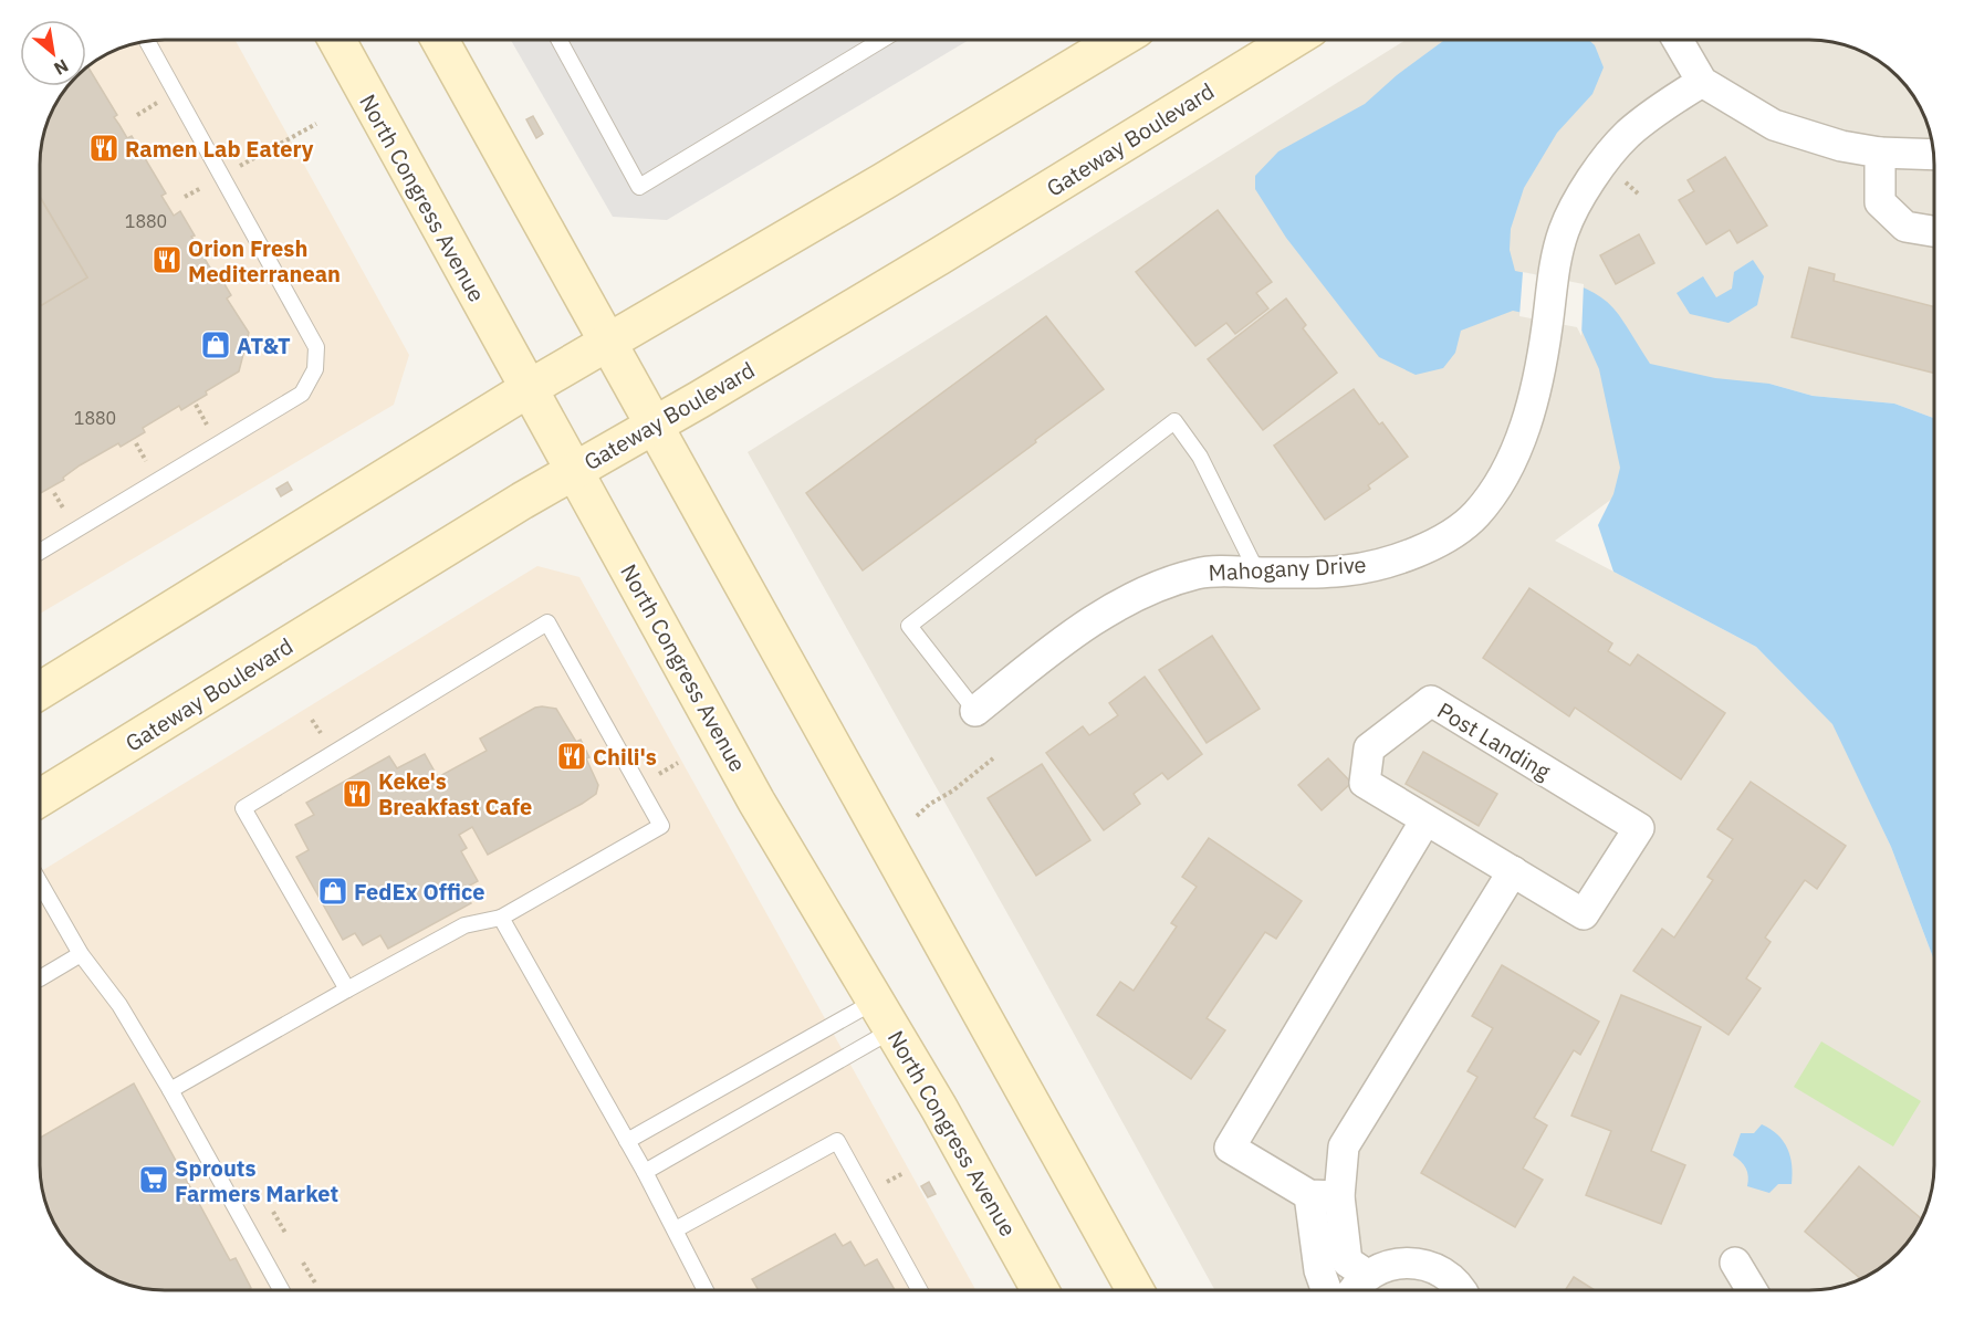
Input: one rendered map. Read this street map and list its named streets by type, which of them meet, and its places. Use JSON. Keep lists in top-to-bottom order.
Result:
{
  "streets": {
    "main road": ["Gateway Boulevard", "North Congress Avenue"],
    "street": ["Mahogany Drive", "Post Landing"]
  },
  "crossings": [
    ["Gateway Boulevard", "North Congress Avenue"]
  ],
  "places": {
    "restaurant": [
      "Ramen Lab Eatery",
      "Orion Fresh Mediterranean",
      "Chili's",
      "Keke's Breakfast Cafe"
    ],
    "shop": ["AT&T", "FedEx Office"],
    "supermarket": ["Sprouts Farmers Market"]
  },
  "house_numbers": ["1880", "1880"],
  "north": "bottom right"
}
